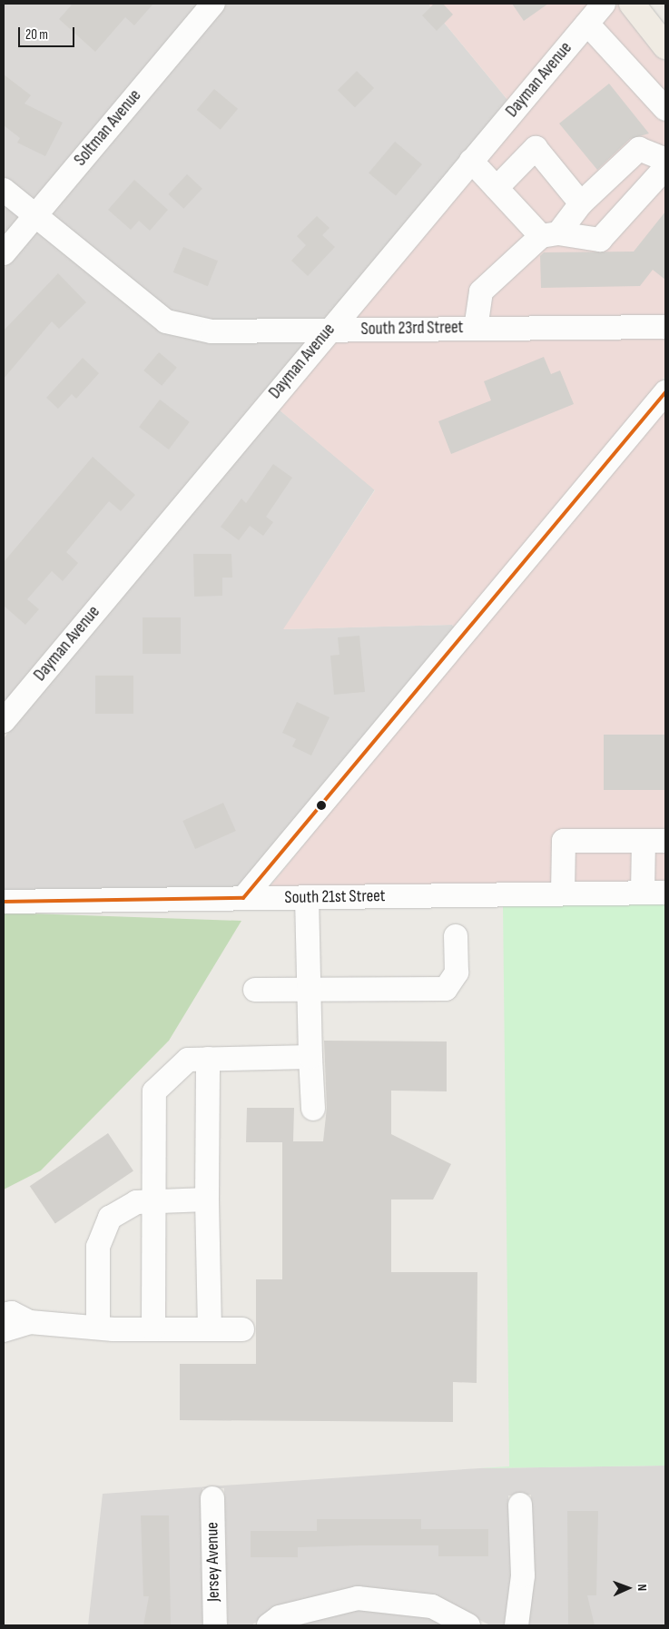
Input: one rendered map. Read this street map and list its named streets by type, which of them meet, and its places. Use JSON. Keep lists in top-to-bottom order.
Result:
{
  "streets": {
    "street": [
      "Dayman Avenue",
      "Soltman Avenue",
      "South 23rd Street",
      "South 21st Street",
      "Jersey Avenue"
    ]
  },
  "crossings": [
    ["Dayman Avenue", "South 23rd Street"],
    ["Soltman Avenue", "South 23rd Street"]
  ],
  "scale_bar": "20 m",
  "north": "right"
}
